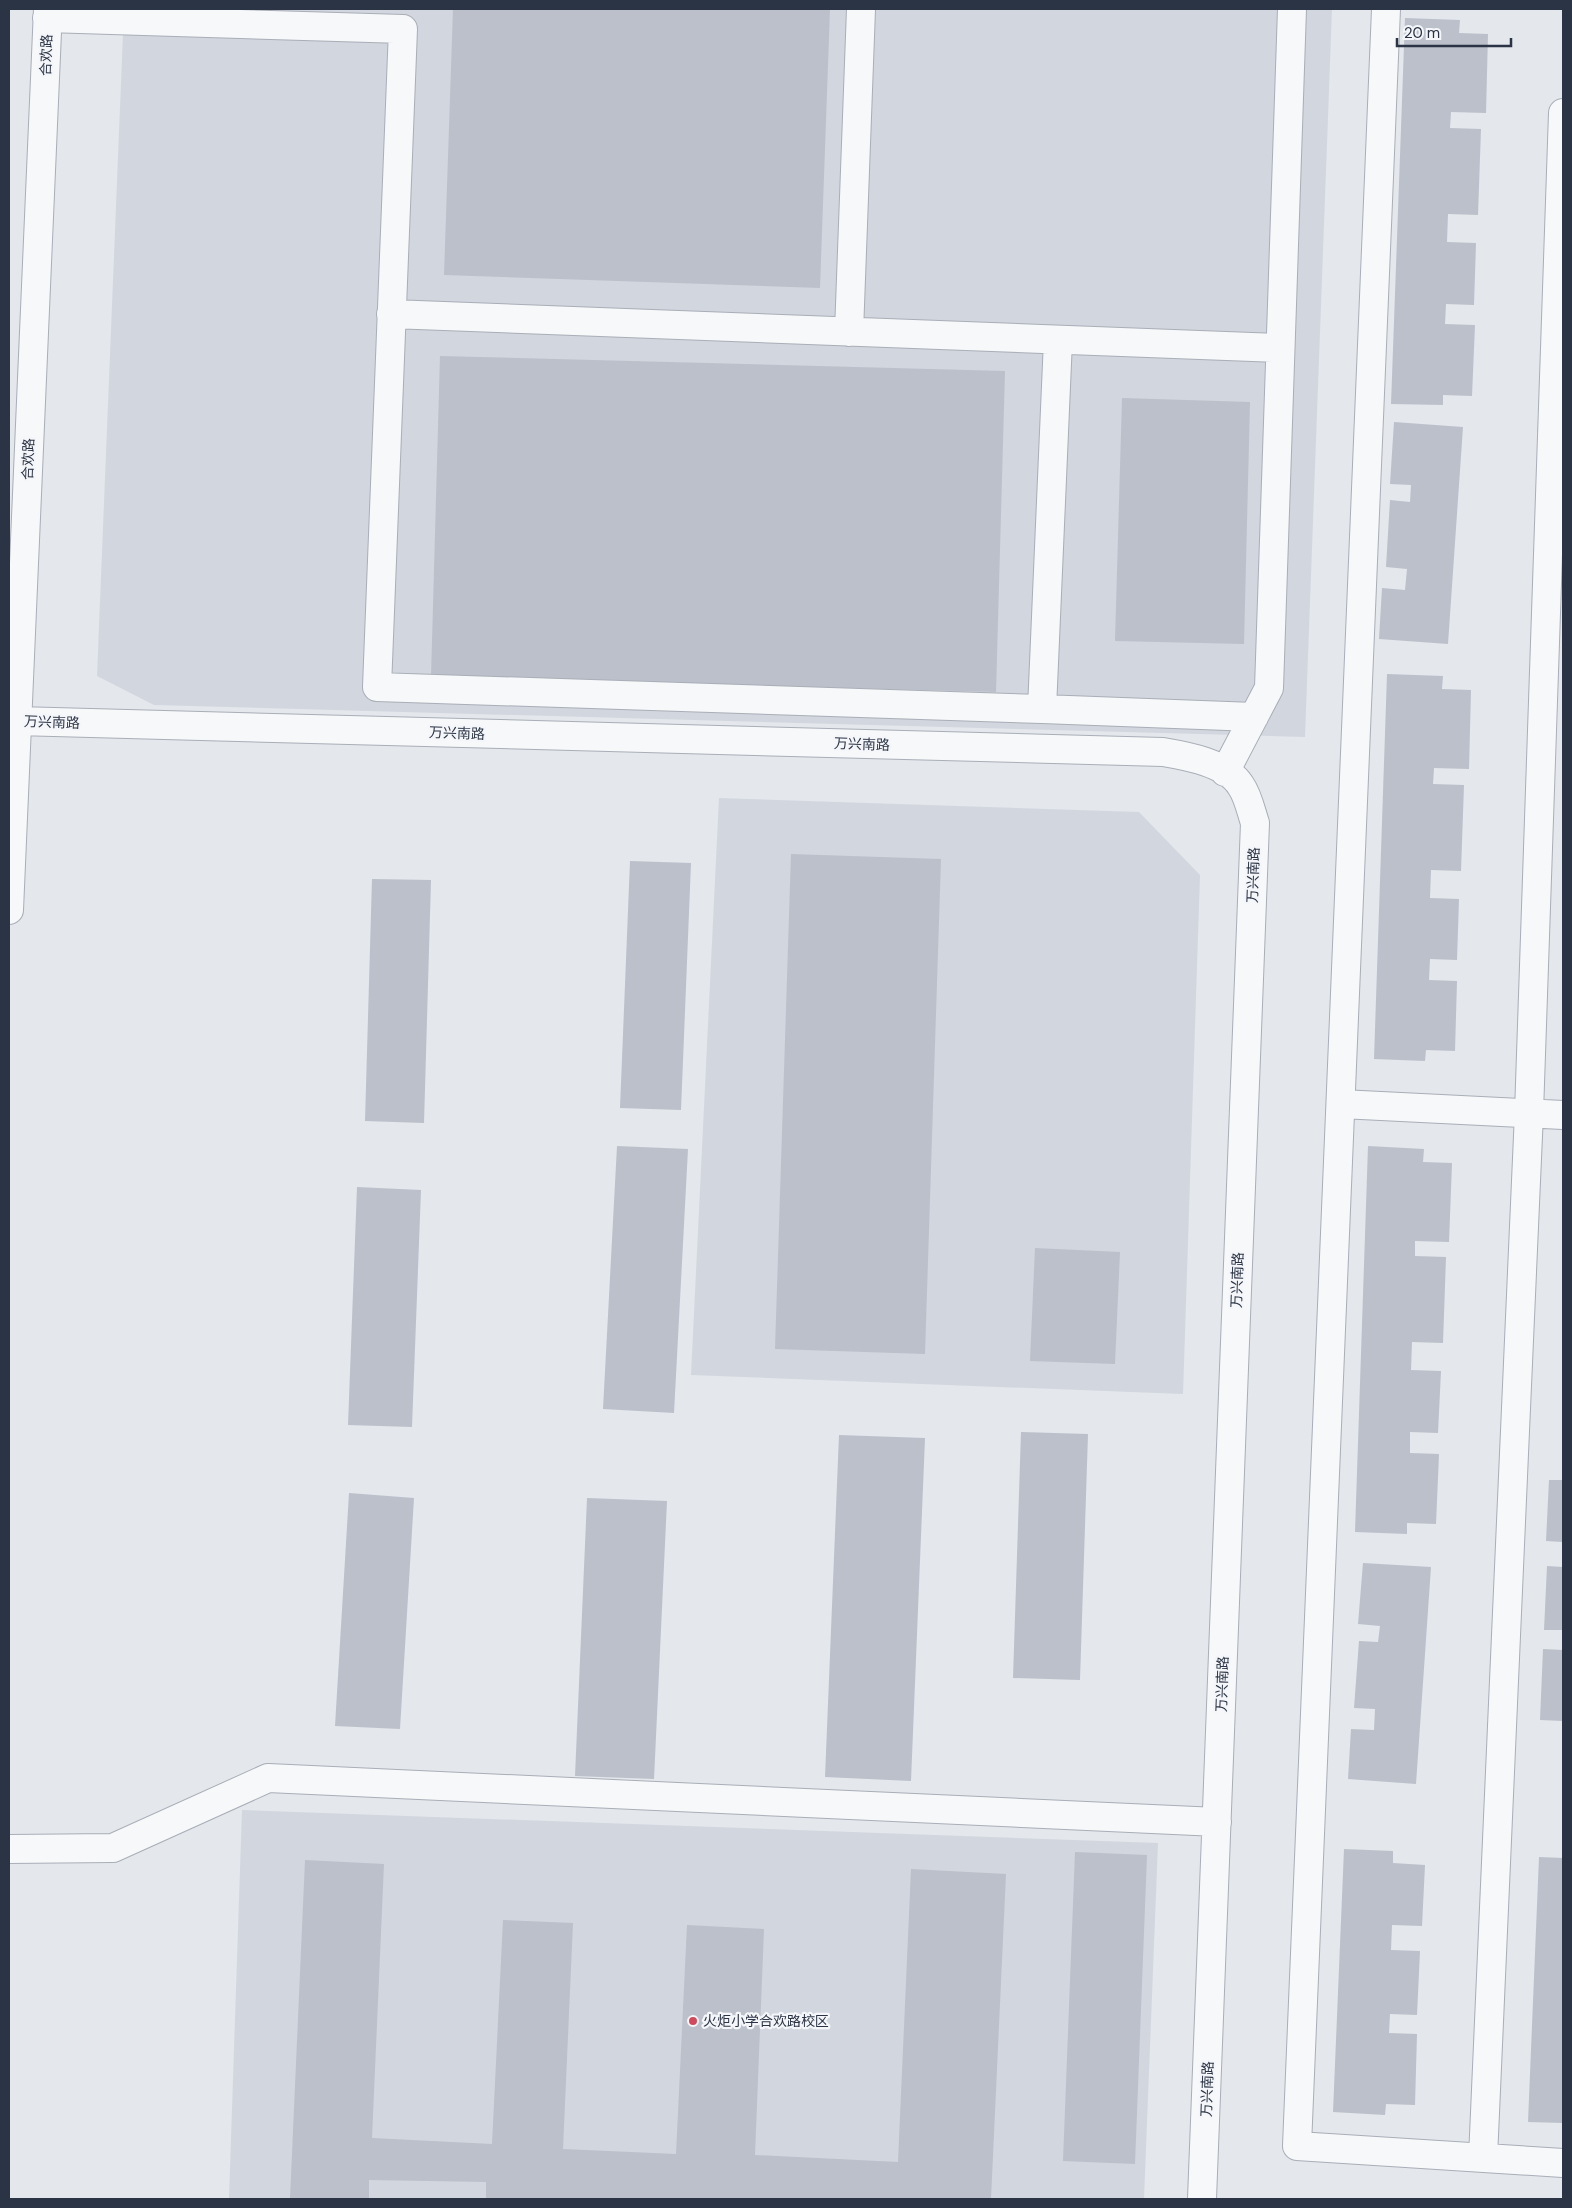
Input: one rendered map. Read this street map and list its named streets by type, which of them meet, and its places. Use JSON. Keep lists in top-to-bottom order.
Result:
{
  "streets": {
    "street": ["合欢路", "万兴南路"]
  },
  "crossings": [
    ["合欢路", "万兴南路"]
  ],
  "places": ["火炬小学合欢路校区"],
  "scale_bar": "20 m"
}
